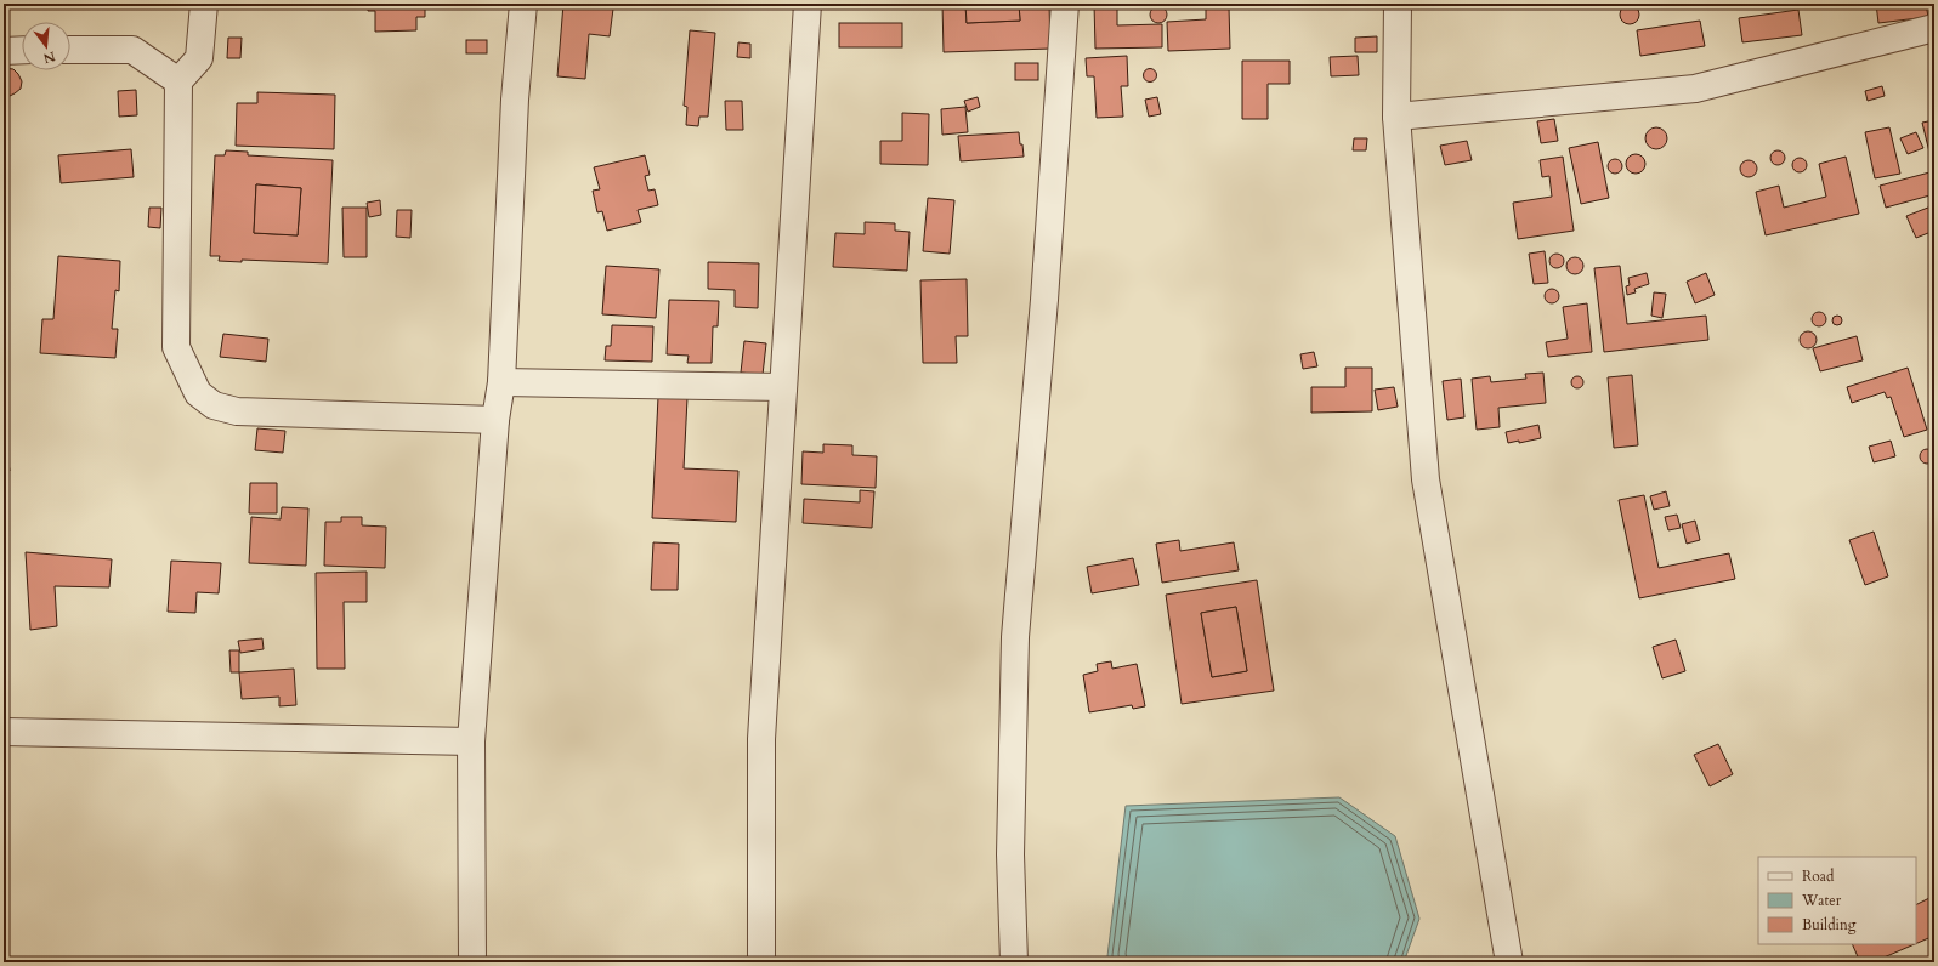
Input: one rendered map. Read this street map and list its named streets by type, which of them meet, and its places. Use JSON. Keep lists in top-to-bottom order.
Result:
{
  "legend": ["Road", "Water", "Building"],
  "north": "bottom"
}
